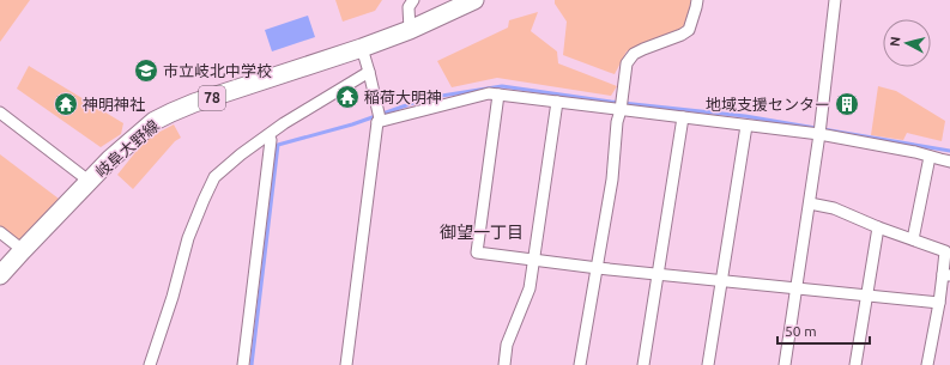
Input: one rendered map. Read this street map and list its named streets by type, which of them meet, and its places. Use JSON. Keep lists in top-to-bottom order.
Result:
{
  "streets": {
    "main road": ["78", "岐阜大野線"]
  },
  "districts": ["御望一丁目"],
  "places": {
    "school or university": ["市立岐北中学校"],
    "temple": ["稲荷大明神", "神明神社"],
    "building": ["地域支援センター"]
  },
  "scale_bar": "50 m",
  "north": "left"
}
